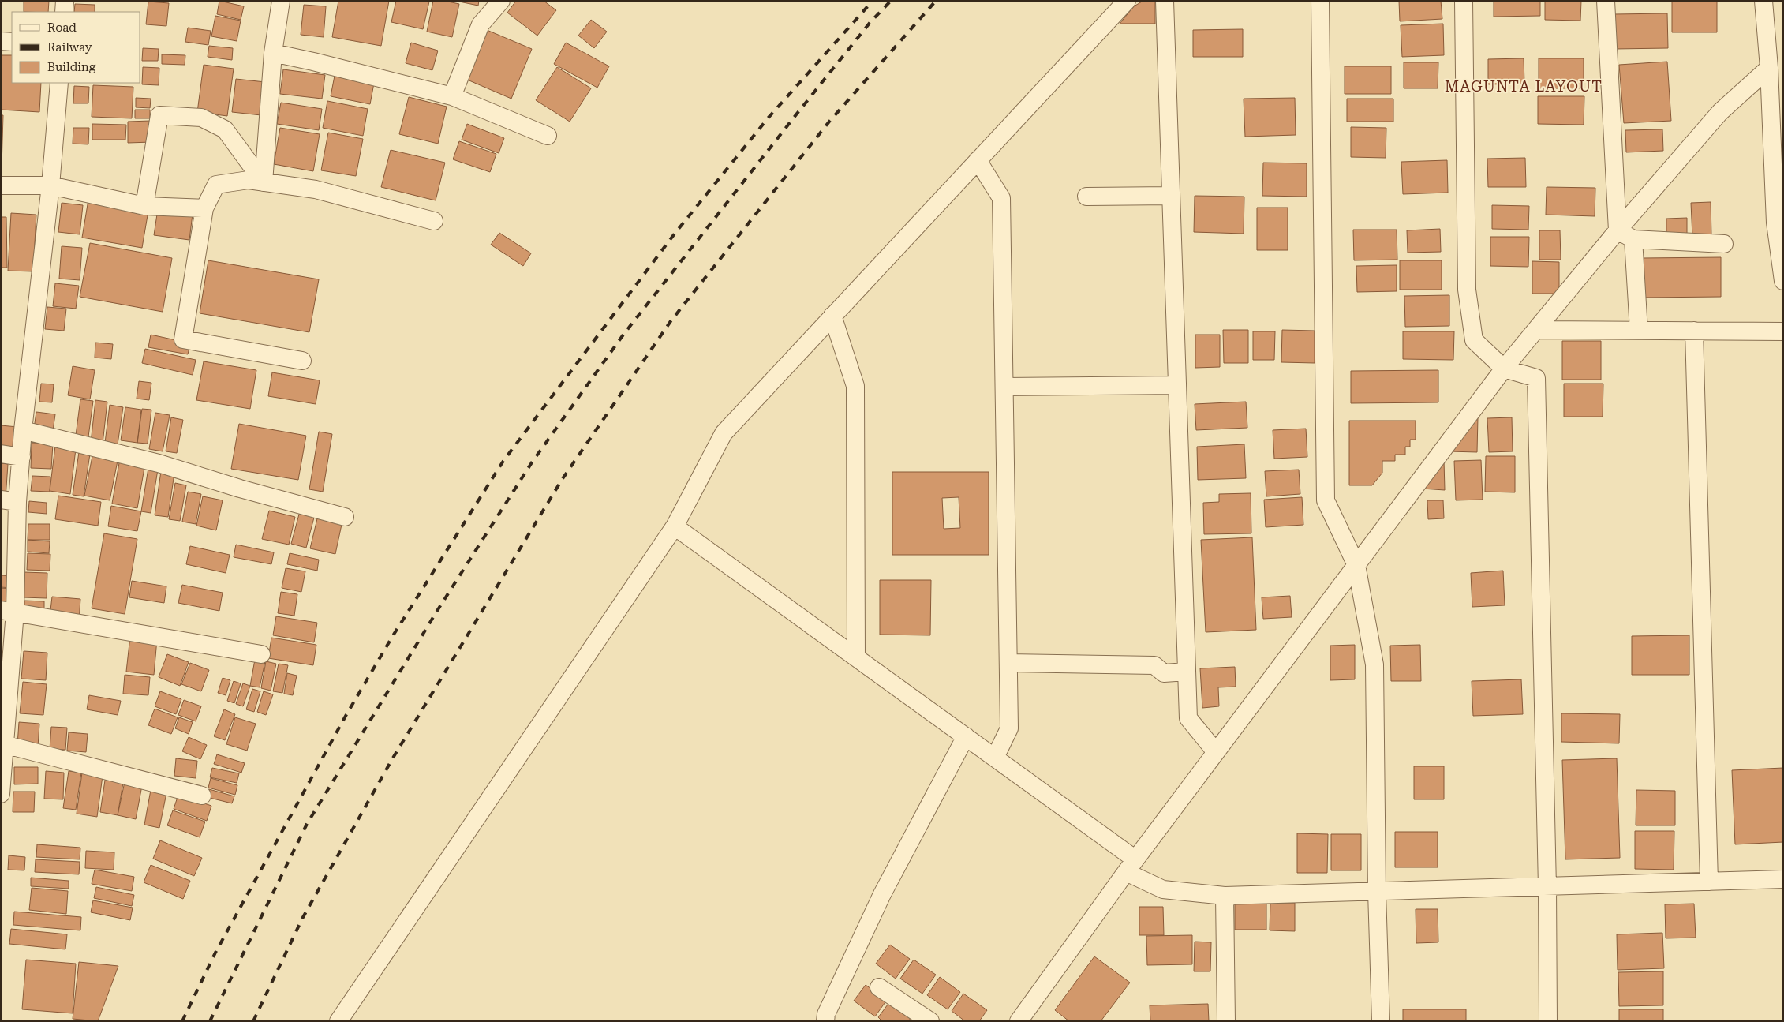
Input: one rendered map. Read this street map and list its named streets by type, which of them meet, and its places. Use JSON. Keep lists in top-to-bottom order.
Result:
{
  "districts": ["MAGUNTA LAYOUT"],
  "legend": ["Road", "Railway", "Building"]
}
